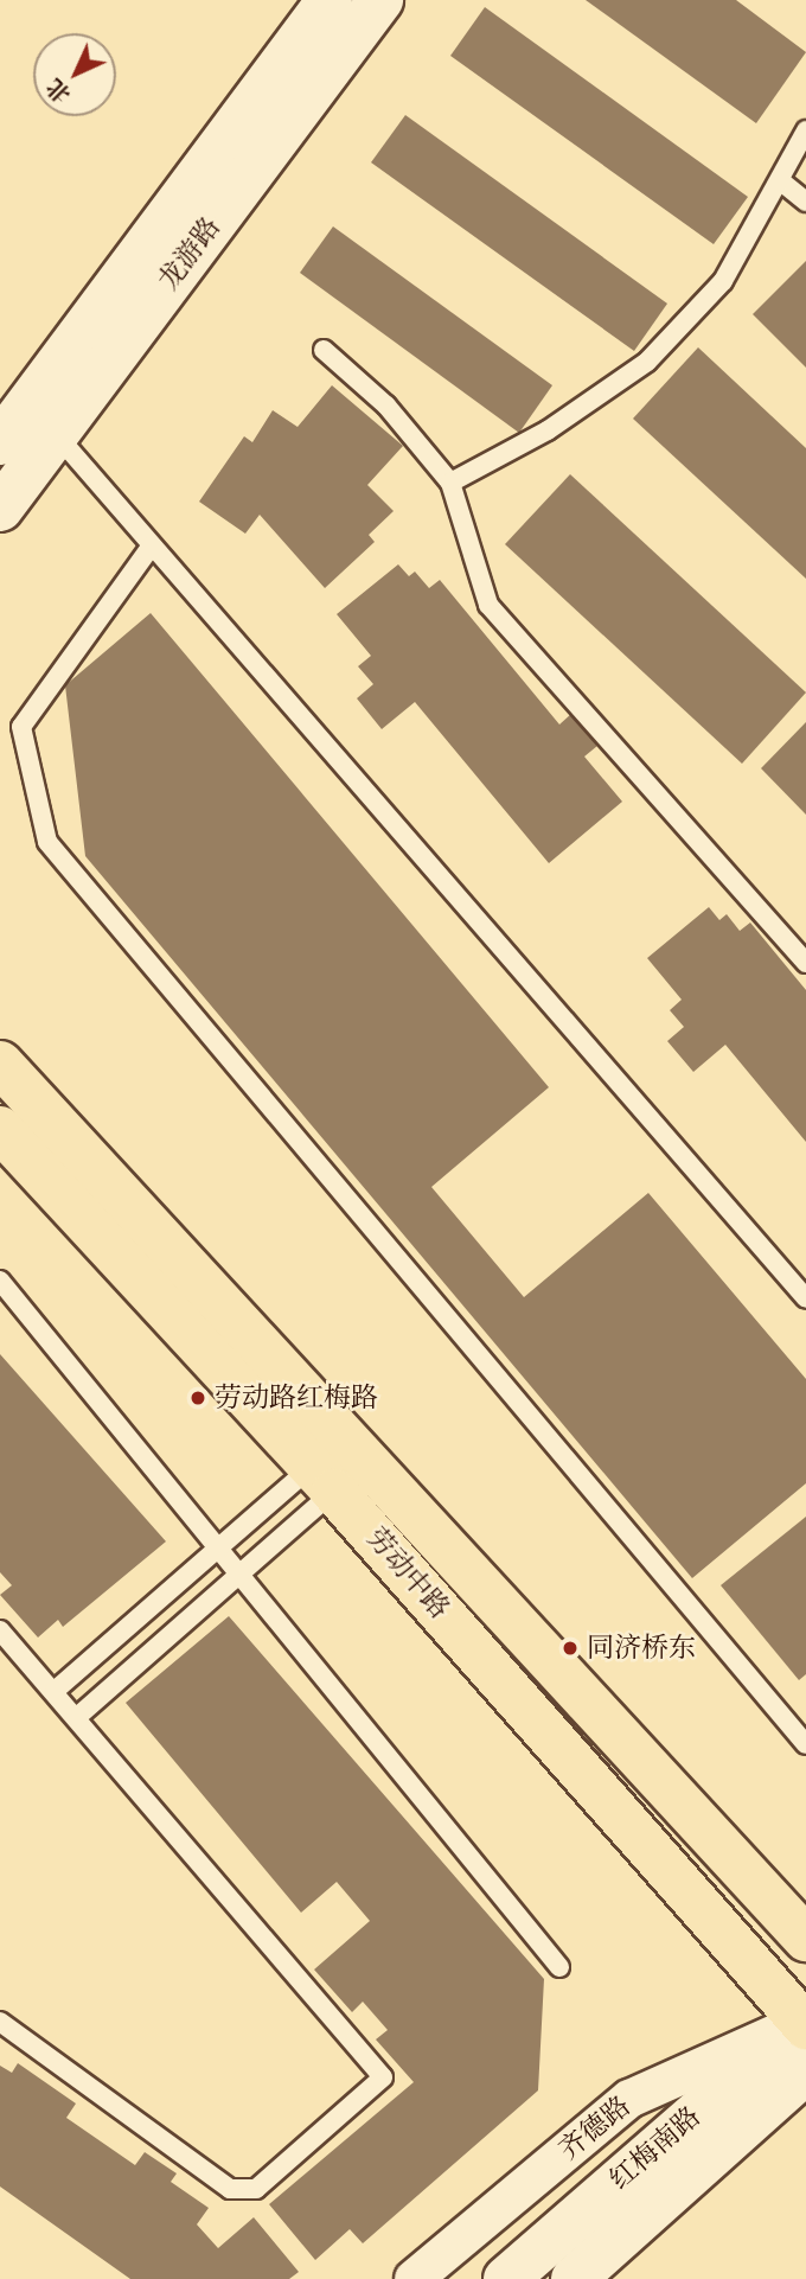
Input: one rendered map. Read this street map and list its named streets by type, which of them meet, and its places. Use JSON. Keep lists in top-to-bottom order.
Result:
{
  "streets": {
    "main road": ["龙游路", "劳动中路", "红梅南路"],
    "street": ["齐德路"]
  },
  "crossings": [
    ["劳动中路", "齐德路"],
    ["劳动中路", "红梅南路"],
    ["齐德路", "红梅南路"]
  ],
  "places": ["劳动路红梅路", "同济桥东"],
  "north": "bottom left"
}
